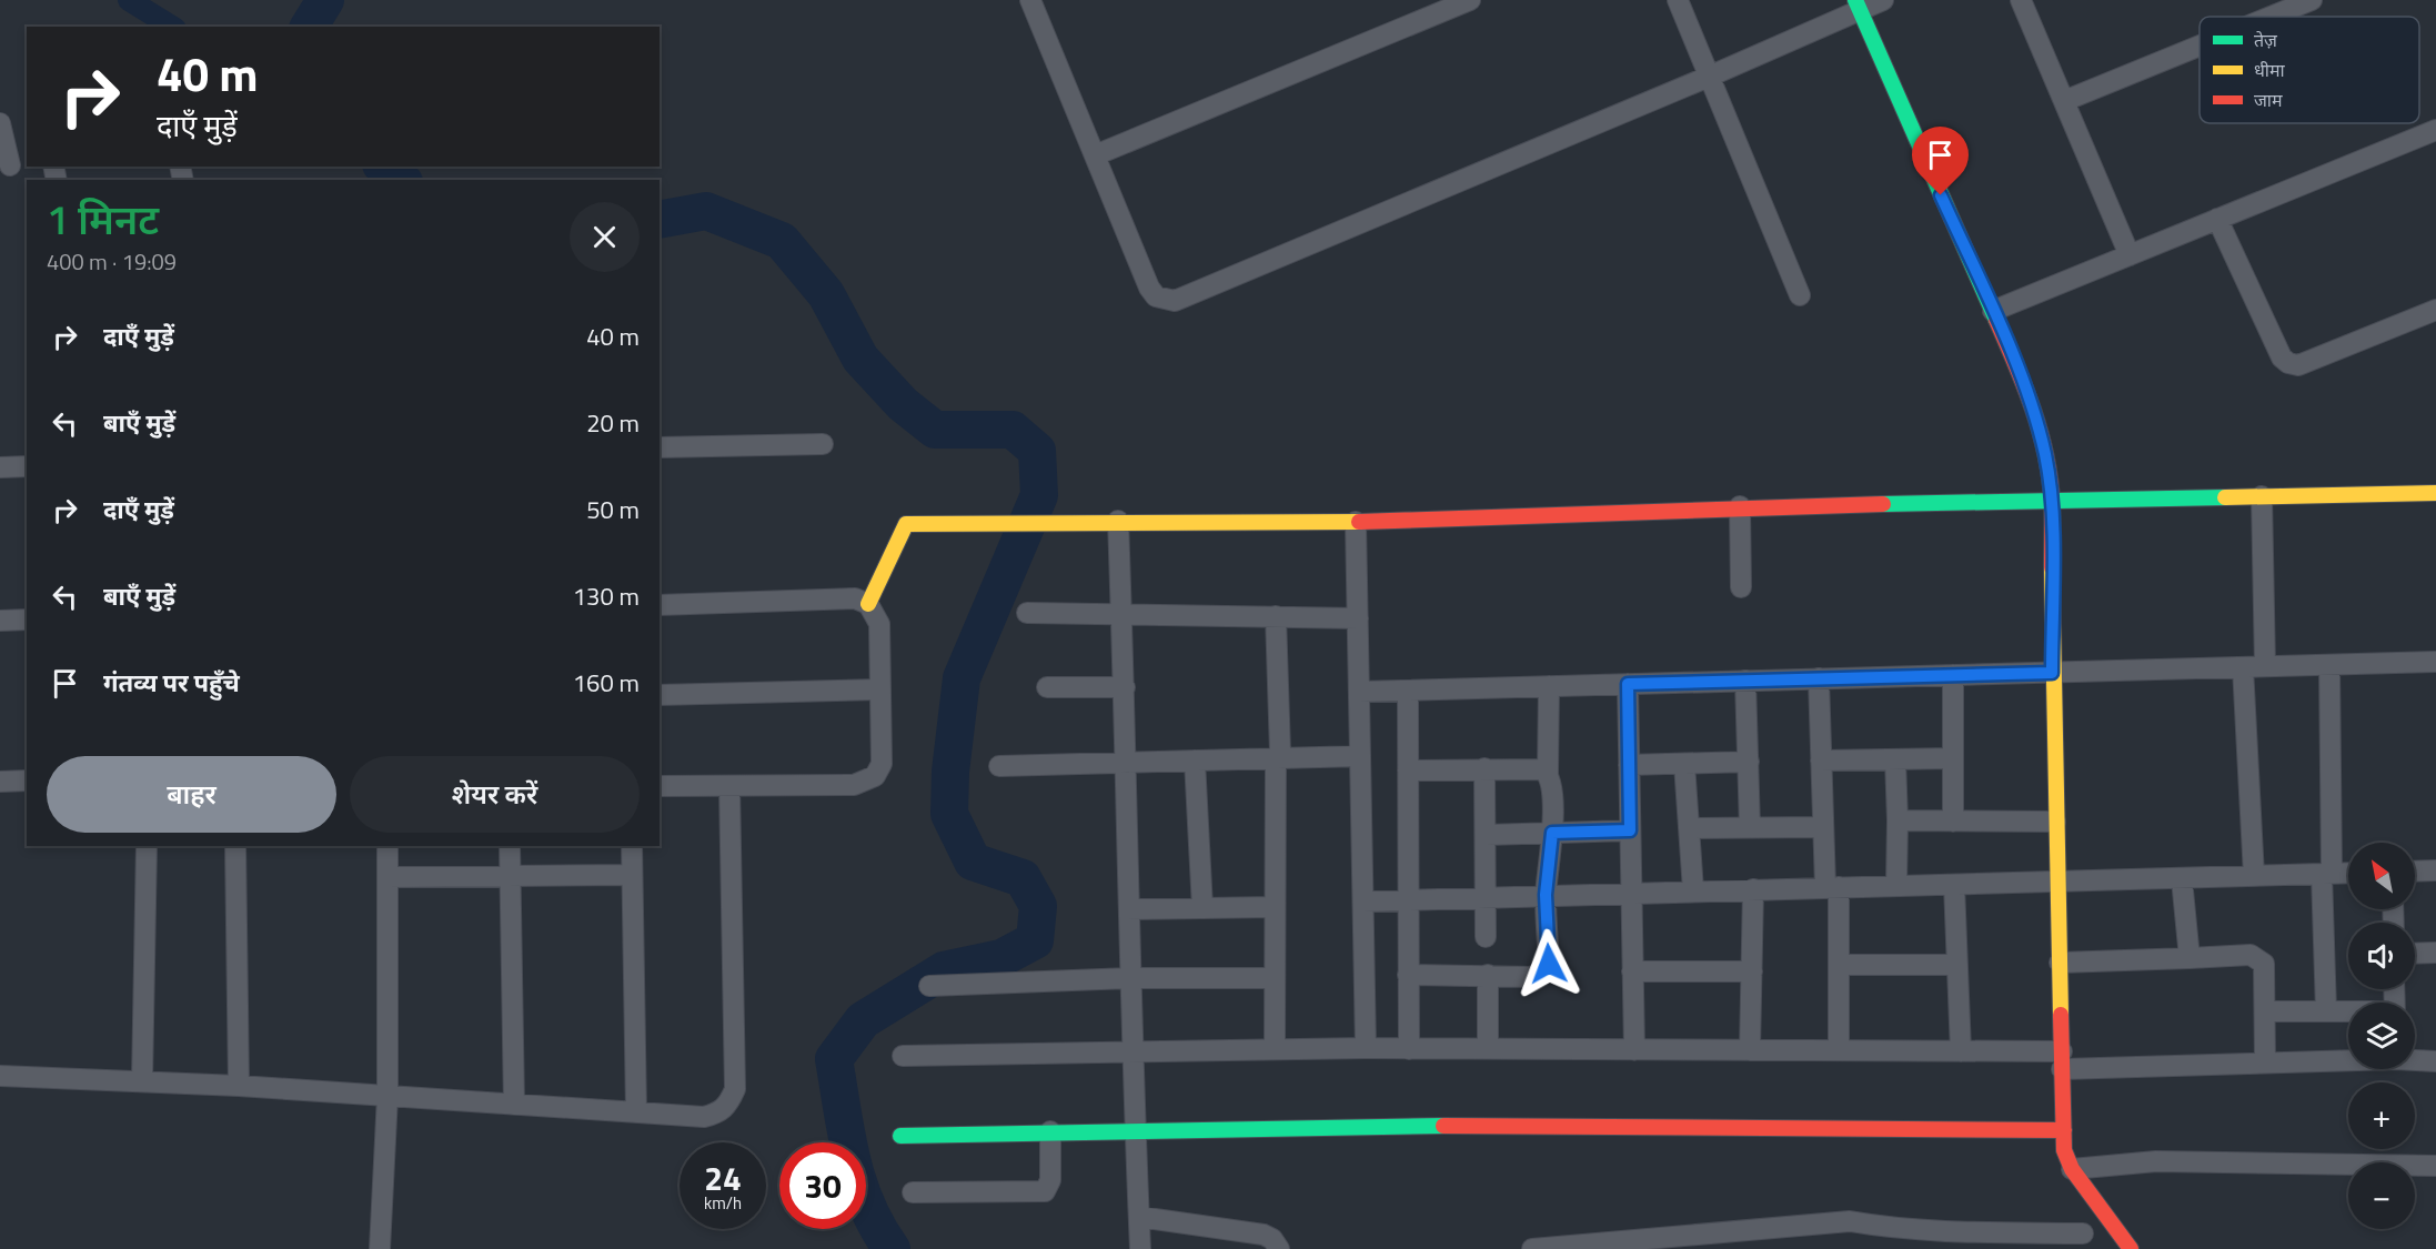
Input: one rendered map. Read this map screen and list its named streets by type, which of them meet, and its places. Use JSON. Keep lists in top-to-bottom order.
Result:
{
  "legend": ["तेज़", "धीमा", "जाम"],
  "north": "top left",
  "page": {
    "turn": ["40 m", "दाएँ मुड़ें"],
    "heading": ["1 मिनट", "400 m · 19:09"],
    "list": [
      {
        "name": "दाएँ मुड़ें",
        "value": "40 m"
      },
      {
        "name": "बाएँ मुड़ें",
        "value": "20 m"
      },
      {
        "name": "दाएँ मुड़ें",
        "value": "50 m"
      },
      {
        "name": "बाएँ मुड़ें",
        "value": "130 m"
      },
      {
        "name": "गंतव्य पर पहुँचे",
        "value": "160 m"
      }
    ],
    "buttons": ["बाहर", "शेयर करें"],
    "map_buttons": ["+", "−"],
    "speed": "24 km/h",
    "limit": "30"
  }
}
